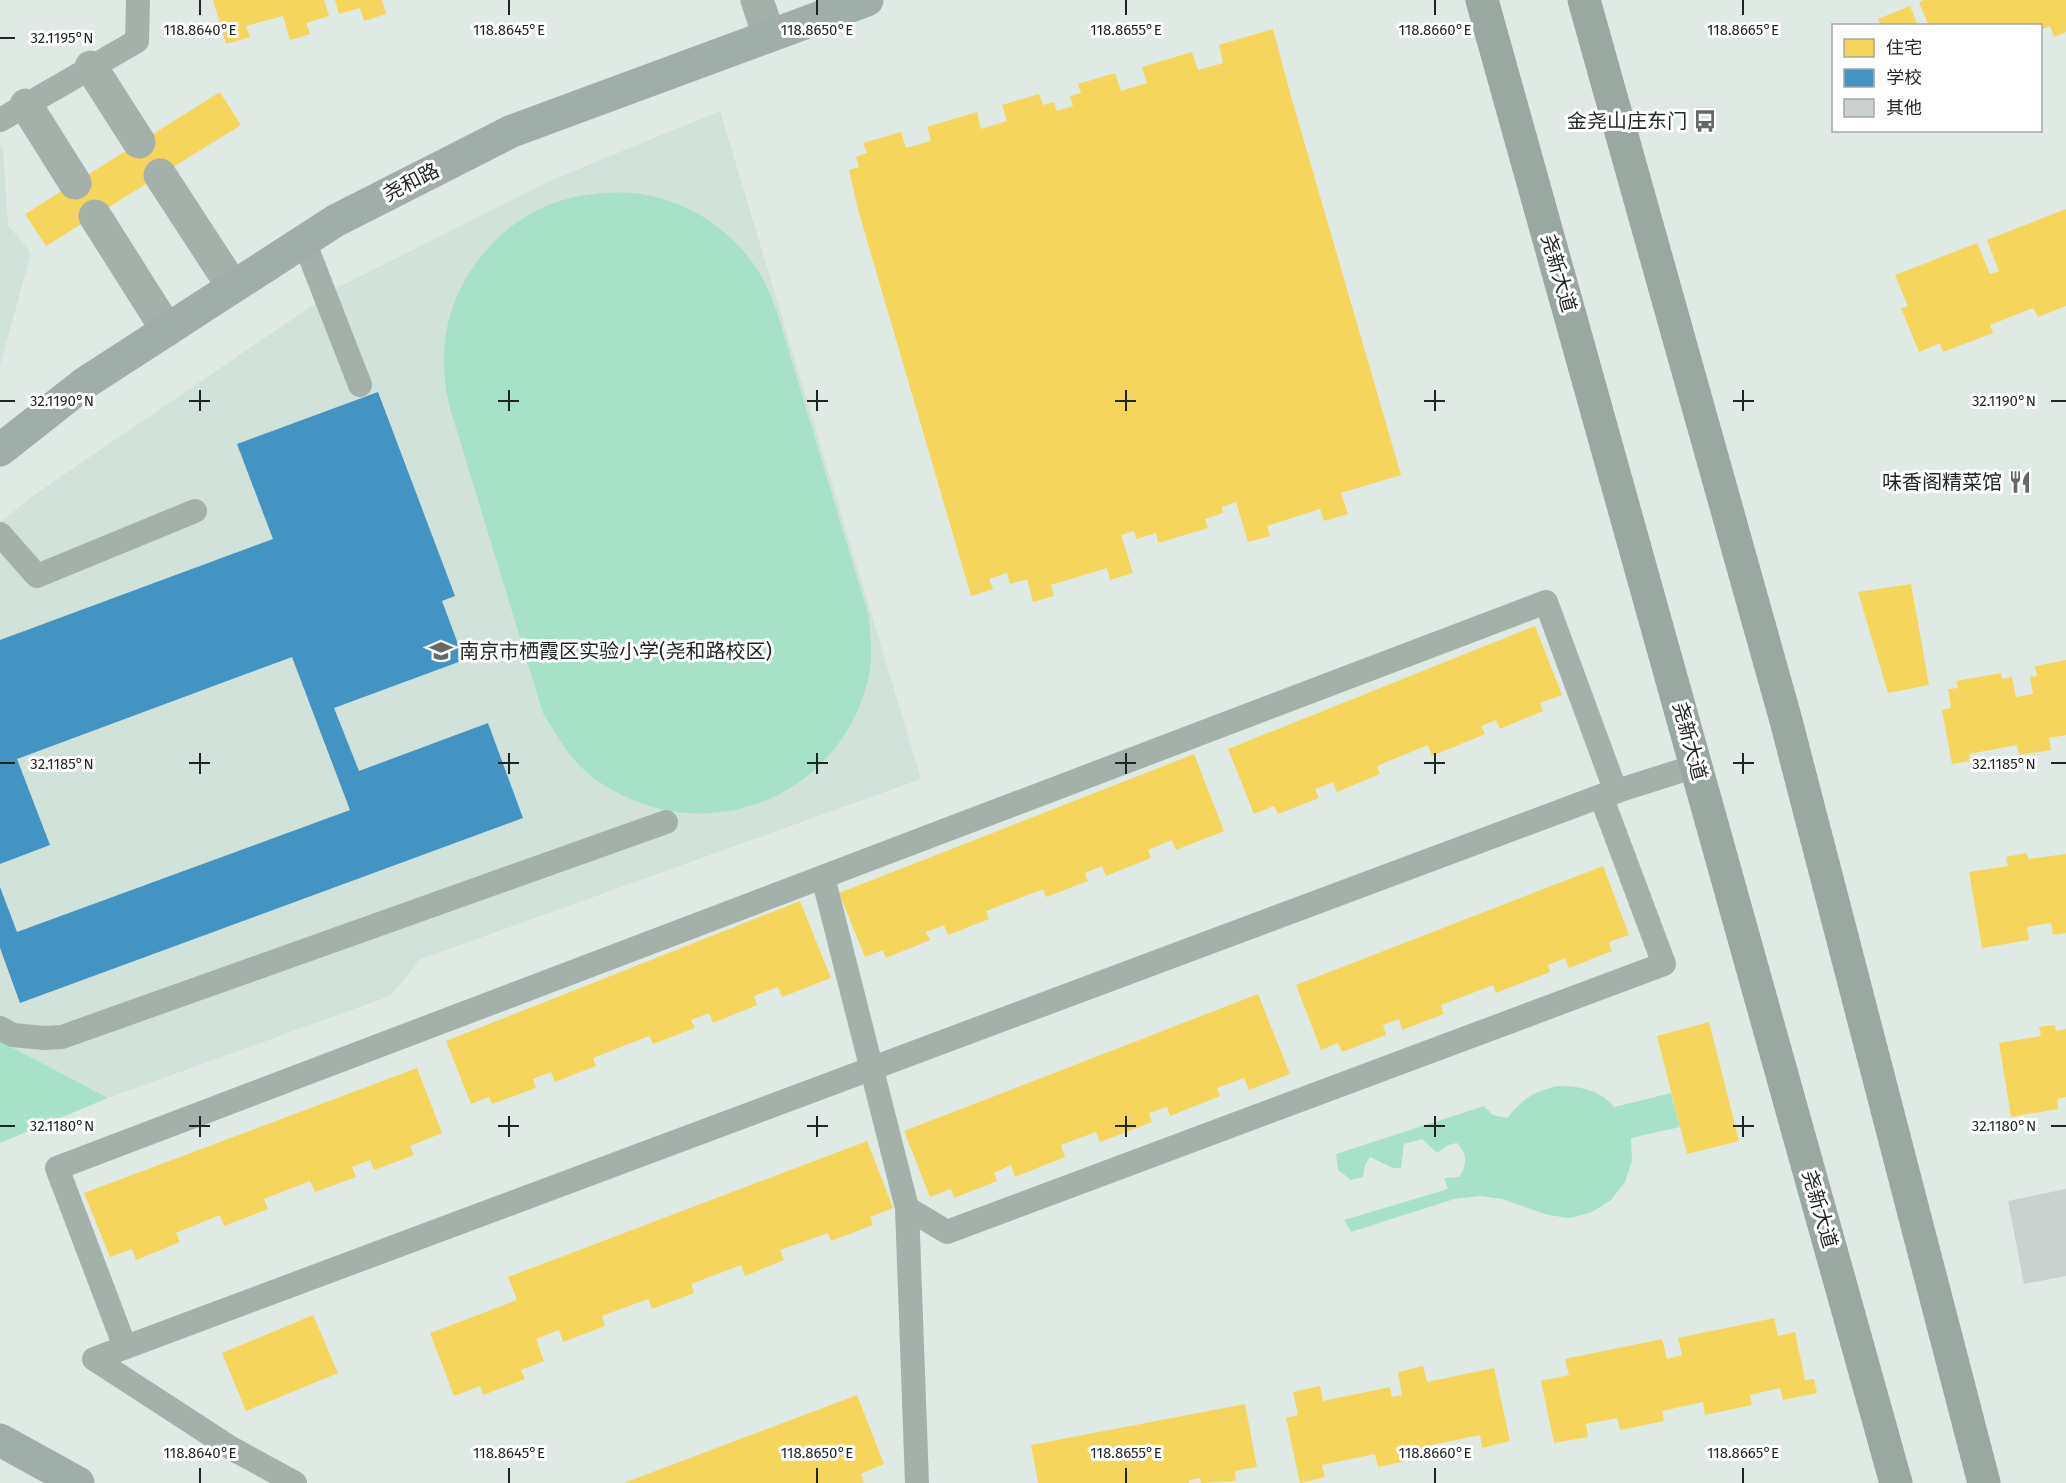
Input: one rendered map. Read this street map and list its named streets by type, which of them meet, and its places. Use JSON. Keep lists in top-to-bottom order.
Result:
{
  "streets": {
    "main road": ["尧和路", "尧新大道"]
  },
  "places": {
    "bus stop": ["金尧山庄东门"],
    "restaurant": ["味香阁精菜馆"],
    "school or university": ["南京市栖霞区实验小学(尧和路校区)"]
  },
  "legend": ["住宅", "学校", "其他"],
  "coordinates": [
    "118.8640°E",
    "118.8645°E",
    "118.8650°E",
    "118.8655°E",
    "118.8660°E",
    "118.8665°E",
    "32.1195°N",
    "32.1190°N",
    "32.1185°N",
    "32.1180°N"
  ]
}
